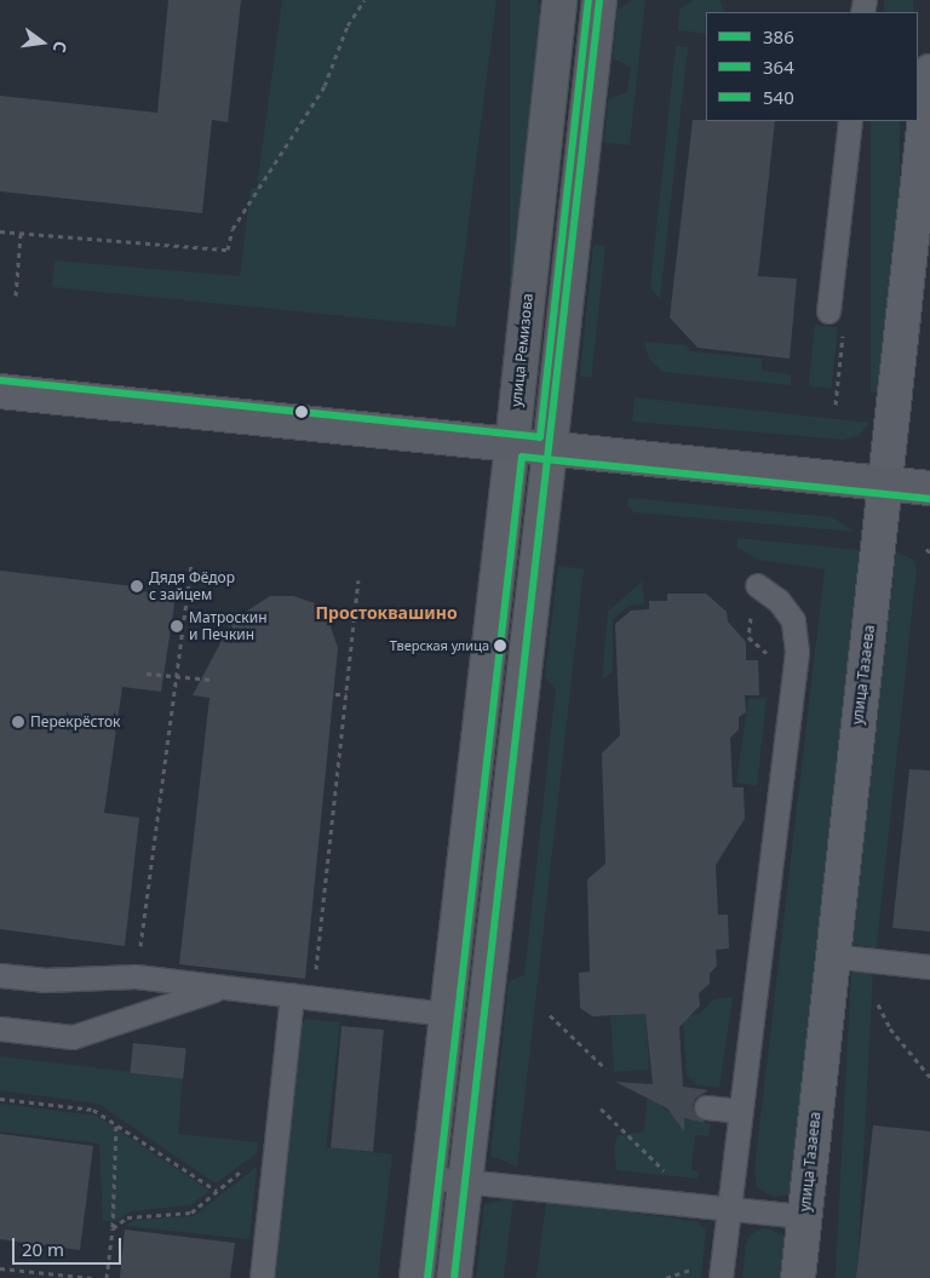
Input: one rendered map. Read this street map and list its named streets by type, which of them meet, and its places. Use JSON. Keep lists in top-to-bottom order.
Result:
{
  "streets": {
    "main road": ["улица Ремизова"],
    "street": ["улица Тазаева"]
  },
  "districts": ["Простоквашино"],
  "places": [
    "Дядя Фёдор с зайцем",
    "Матроскин и Печкин",
    "Тверская улица",
    "Перекрёсток"
  ],
  "lines": ["transit line 386", "transit line 540", "transit line 364"],
  "legend": ["386", "364", "540"],
  "scale_bar": "20 m",
  "north": "right"
}
